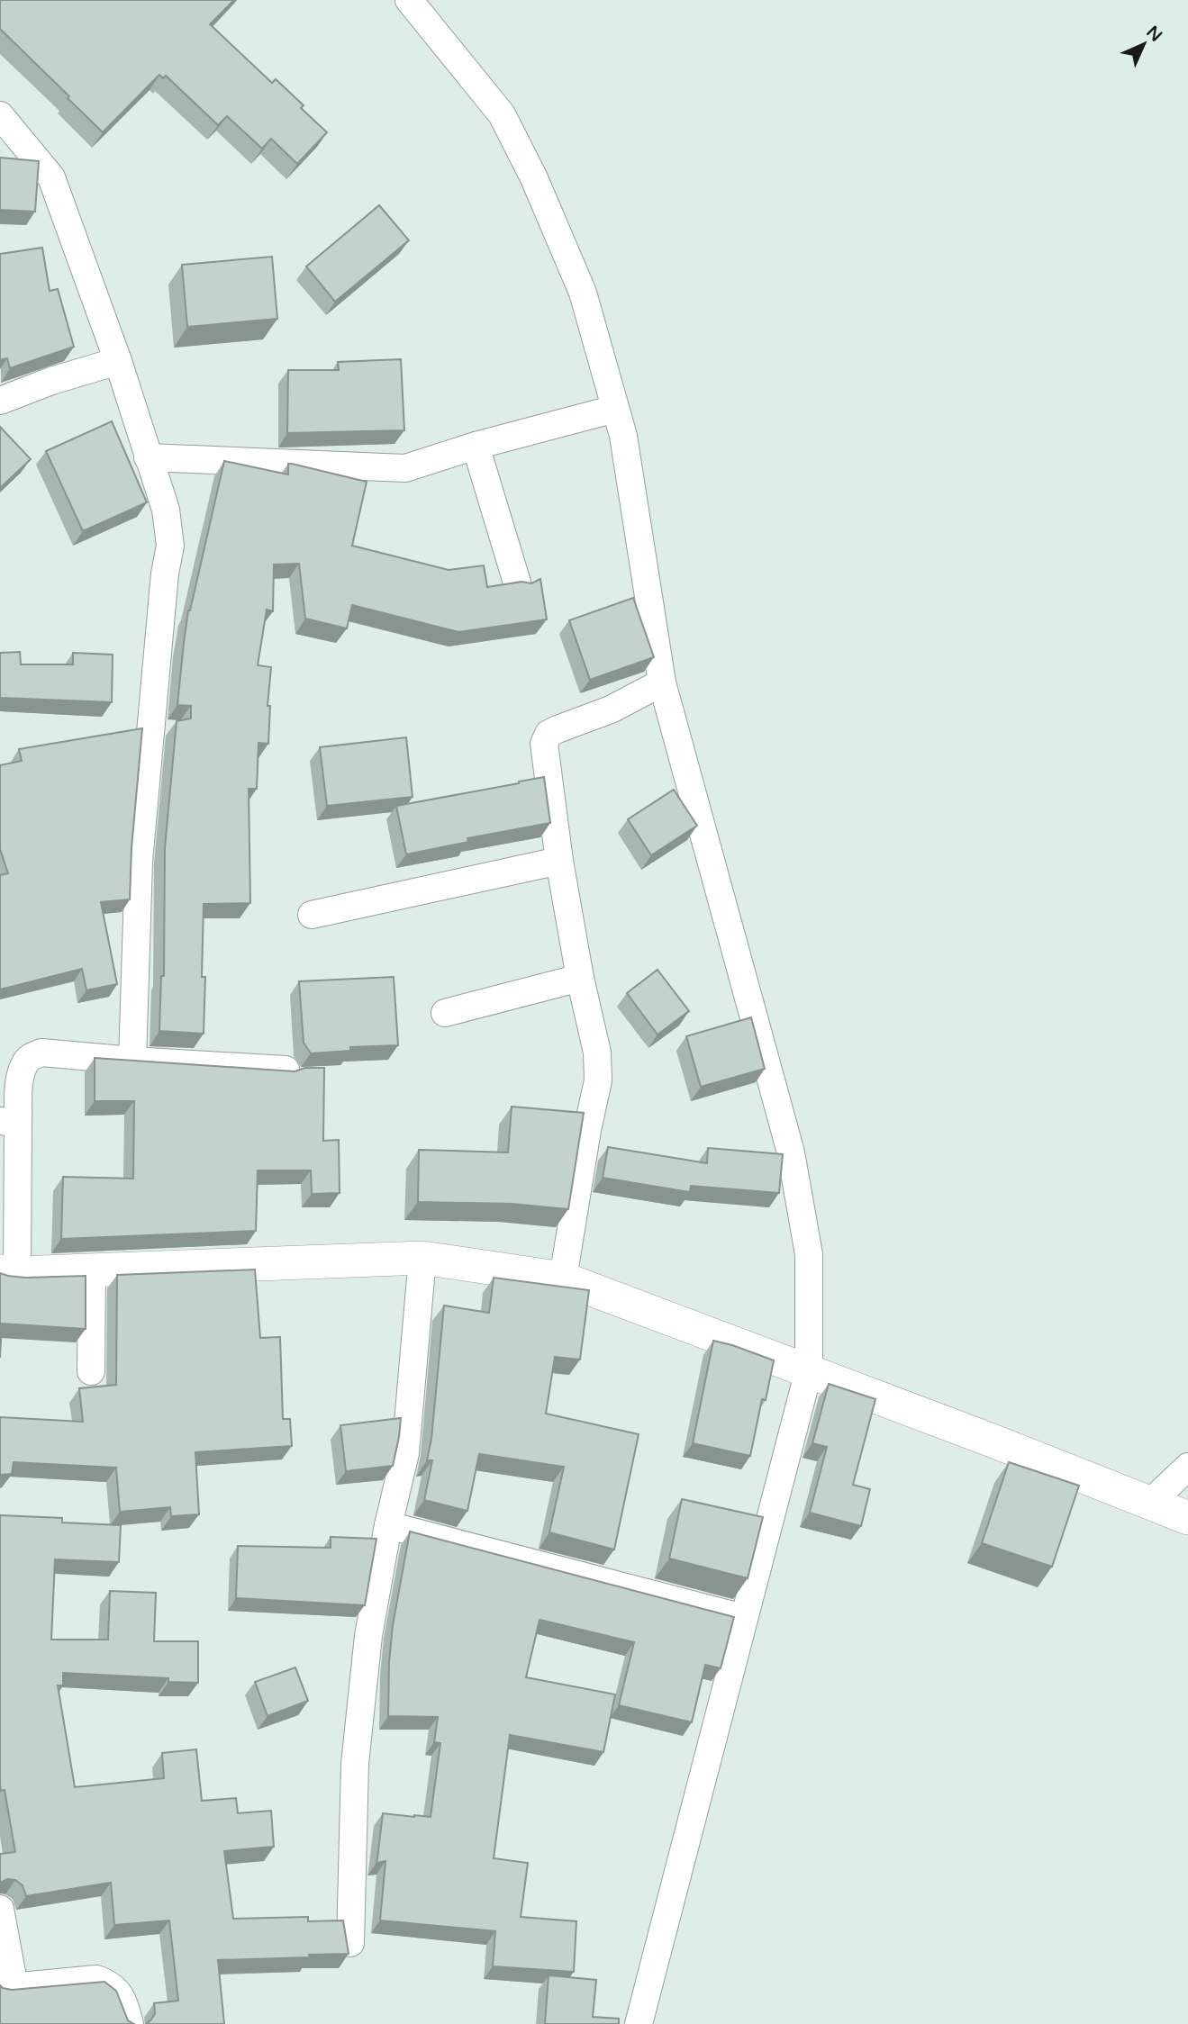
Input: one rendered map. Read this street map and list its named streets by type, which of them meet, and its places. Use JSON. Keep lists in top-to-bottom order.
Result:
{
  "north": "top right"
}
